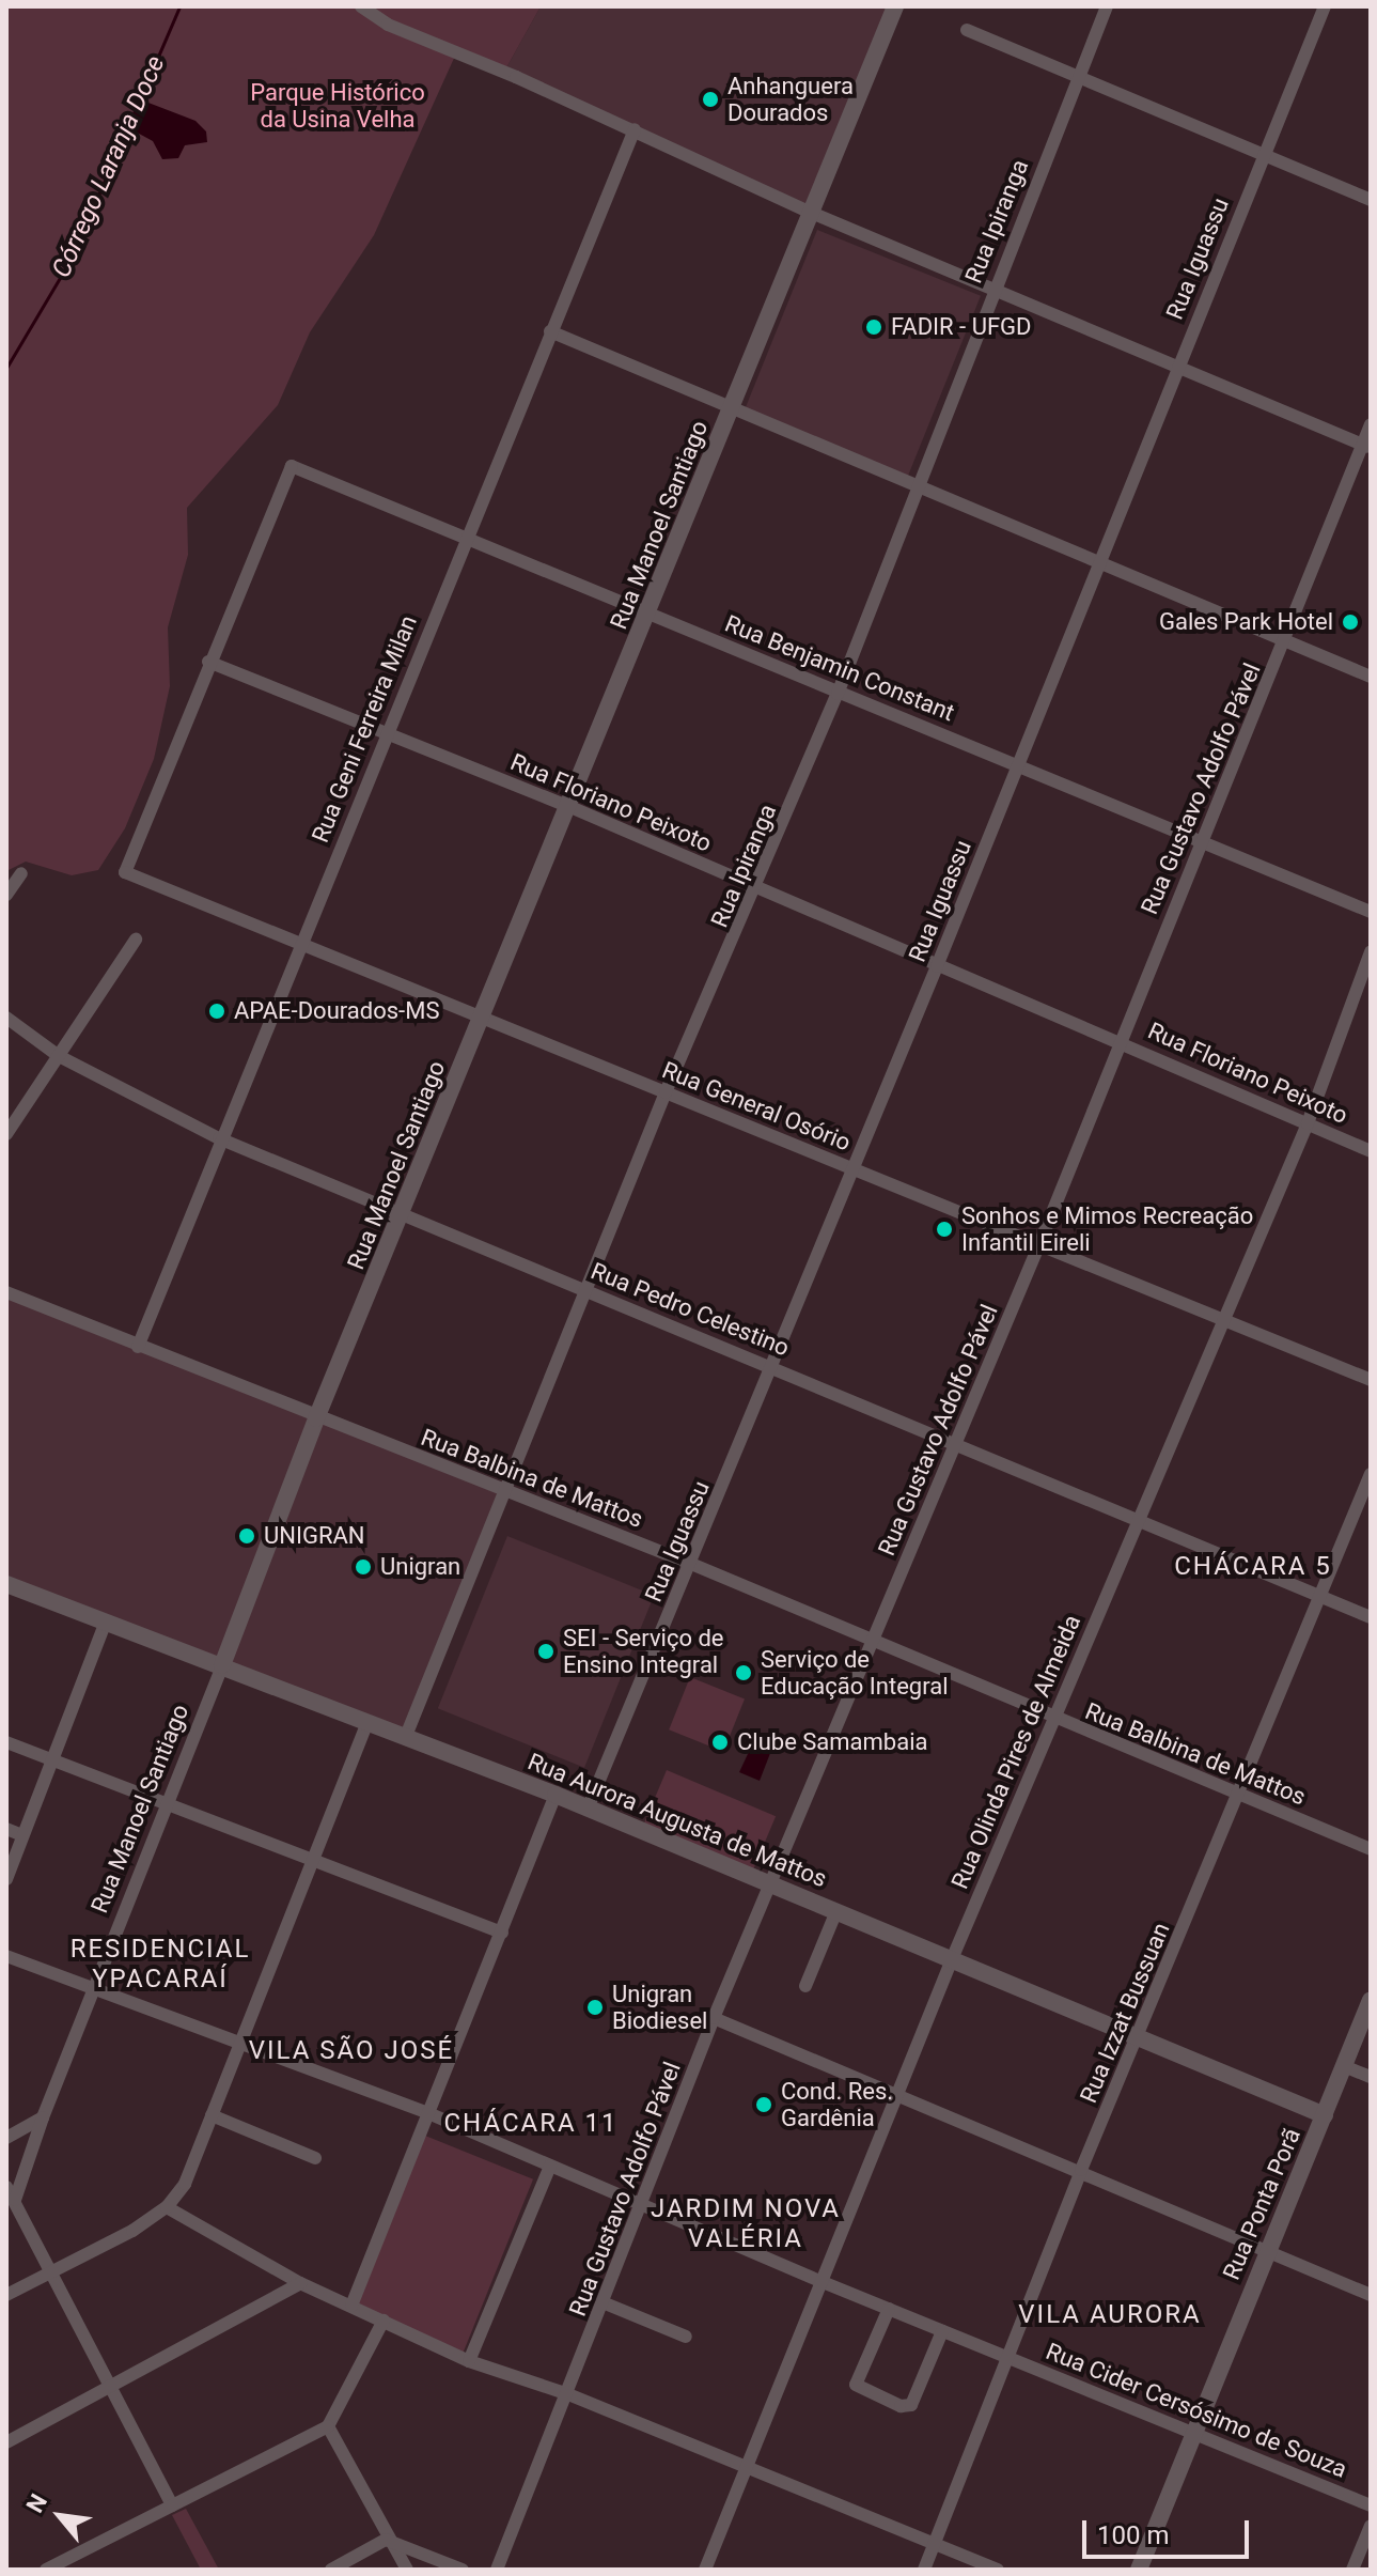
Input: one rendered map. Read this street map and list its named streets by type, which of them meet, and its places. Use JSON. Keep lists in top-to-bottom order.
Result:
{
  "streets": {
    "street": [
      "Rua Ipiranga",
      "Rua Iguassu",
      "Rua Manoel Santiago",
      "Rua Benjamin Constant",
      "Rua Geni Ferreira Milan",
      "Rua Gustavo Adolfo Pável",
      "Rua Floriano Peixoto",
      "Rua General Osório",
      "Rua Pedro Celestino",
      "Rua Balbina de Mattos",
      "Rua Olinda Pires de Almeida",
      "Rua Aurora Augusta de Mattos",
      "Rua Izzat Bussuan",
      "Rua Ponta Porã",
      "Rua Cider Cersósimo de Souza"
    ]
  },
  "crossings": [
    ["Rua Ipiranga", "Rua Benjamin Constant"],
    ["Rua Ipiranga", "Rua Floriano Peixoto"],
    ["Rua Ipiranga", "Rua General Osório"],
    ["Rua Ipiranga", "Rua Pedro Celestino"],
    ["Rua Ipiranga", "Rua Balbina de Mattos"],
    ["Rua Ipiranga", "Rua Aurora Augusta de Mattos"],
    ["Rua Iguassu", "Rua Benjamin Constant"],
    ["Rua Iguassu", "Rua Floriano Peixoto"],
    ["Rua Iguassu", "Rua General Osório"],
    ["Rua Iguassu", "Rua Pedro Celestino"],
    ["Rua Iguassu", "Rua Balbina de Mattos"],
    ["Rua Iguassu", "Rua Aurora Augusta de Mattos"],
    ["Rua Manoel Santiago", "Rua Benjamin Constant"],
    ["Rua Manoel Santiago", "Rua Floriano Peixoto"],
    ["Rua Manoel Santiago", "Rua General Osório"],
    ["Rua Manoel Santiago", "Rua Pedro Celestino"],
    ["Rua Manoel Santiago", "Rua Balbina de Mattos"],
    ["Rua Manoel Santiago", "Rua Aurora Augusta de Mattos"],
    ["Rua Manoel Santiago", "Rua Cider Cersósimo de Souza"],
    ["Rua Benjamin Constant", "Rua Geni Ferreira Milan"],
    ["Rua Benjamin Constant", "Rua Gustavo Adolfo Pável"],
    ["Rua Benjamin Constant", "Rua Floriano Peixoto"],
    ["Rua Benjamin Constant", "Rua General Osório"],
    ["Rua Geni Ferreira Milan", "Rua Floriano Peixoto"],
    ["Rua Geni Ferreira Milan", "Rua General Osório"],
    ["Rua Geni Ferreira Milan", "Rua Pedro Celestino"],
    ["Rua Geni Ferreira Milan", "Rua Balbina de Mattos"],
    ["Rua Gustavo Adolfo Pável", "Rua Floriano Peixoto"],
    ["Rua Gustavo Adolfo Pável", "Rua General Osório"],
    ["Rua Gustavo Adolfo Pável", "Rua Pedro Celestino"],
    ["Rua Gustavo Adolfo Pável", "Rua Balbina de Mattos"],
    ["Rua Gustavo Adolfo Pável", "Rua Aurora Augusta de Mattos"],
    ["Rua Gustavo Adolfo Pável", "Rua Cider Cersósimo de Souza"],
    ["Rua Floriano Peixoto", "Rua General Osório"],
    ["Rua Floriano Peixoto", "Rua Olinda Pires de Almeida"],
    ["Rua General Osório", "Rua Olinda Pires de Almeida"],
    ["Rua Pedro Celestino", "Rua Olinda Pires de Almeida"],
    ["Rua Pedro Celestino", "Rua Izzat Bussuan"],
    ["Rua Balbina de Mattos", "Rua Olinda Pires de Almeida"],
    ["Rua Balbina de Mattos", "Rua Izzat Bussuan"],
    ["Rua Olinda Pires de Almeida", "Rua Aurora Augusta de Mattos"],
    ["Rua Olinda Pires de Almeida", "Rua Cider Cersósimo de Souza"],
    ["Rua Aurora Augusta de Mattos", "Rua Izzat Bussuan"],
    ["Rua Aurora Augusta de Mattos", "Rua Ponta Porã"],
    ["Rua Izzat Bussuan", "Rua Cider Cersósimo de Souza"],
    ["Rua Ponta Porã", "Rua Cider Cersósimo de Souza"]
  ],
  "districts": [
    "CHÁCARA 5",
    "RESIDENCIAL YPACARAÍ",
    "VILA SÃO JOSÉ",
    "CHÁCARA 11",
    "JARDIM NOVA VALÉRIA",
    "VILA AURORA"
  ],
  "water": ["Córrego Laranja Doce"],
  "parks": ["Parque Histórico da Usina Velha"],
  "places": [
    "Anhanguera Dourados",
    "FADIR - UFGD",
    "Gales Park Hotel",
    "APAE-Dourados-MS",
    "Sonhos e Mimos Recreação Infantil Eireli",
    "UNIGRAN",
    "Unigran",
    "SEI - Serviço de Ensino Integral",
    "Serviço de Educação Integral",
    "Clube Samambaia",
    "Unigran Biodiesel",
    "Cond. Res. Gardênia"
  ],
  "scale_bar": "100 m",
  "north": "top left"
}
